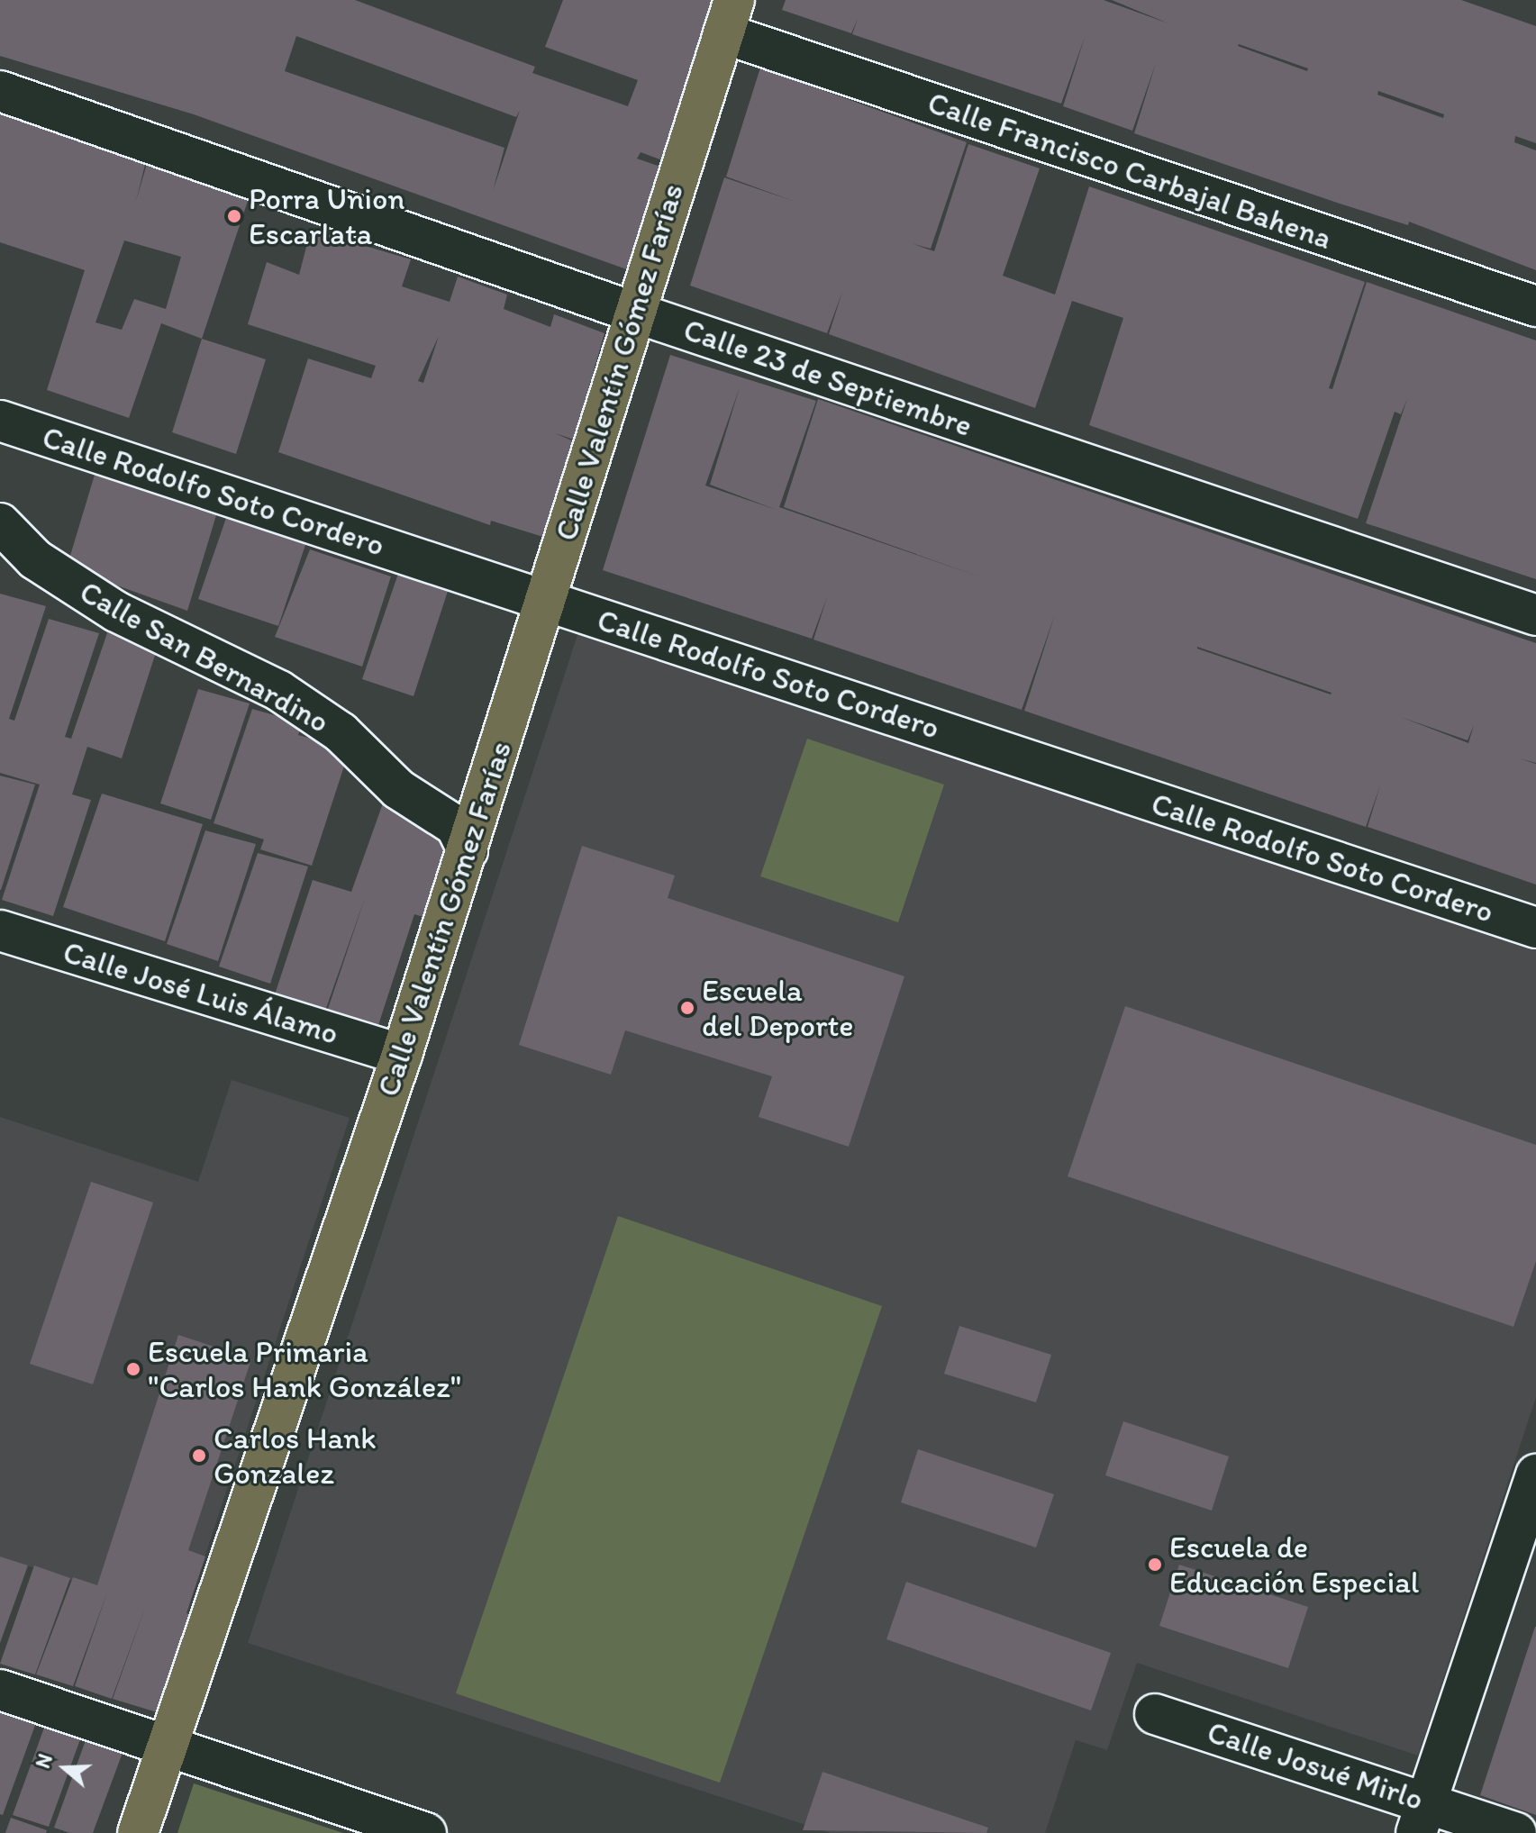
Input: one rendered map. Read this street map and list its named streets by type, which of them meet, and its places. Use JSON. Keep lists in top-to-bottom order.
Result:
{
  "streets": {
    "main road": ["Calle Valentín Gómez Farías"],
    "street": [
      "Calle Francisco Carbajal Bahena",
      "Calle 23 de Septiembre",
      "Calle Rodolfo Soto Cordero",
      "Calle San Bernardino",
      "Calle José Luis Álamo",
      "Calle Josué Mirlo"
    ]
  },
  "crossings": [
    ["Calle Francisco Carbajal Bahena", "Calle Valentín Gómez Farías"],
    ["Calle Valentín Gómez Farías", "Calle 23 de Septiembre"],
    ["Calle Valentín Gómez Farías", "Calle Rodolfo Soto Cordero"],
    ["Calle Valentín Gómez Farías", "Calle San Bernardino"],
    ["Calle Valentín Gómez Farías", "Calle José Luis Álamo"]
  ],
  "places": [
    "Porra Union Escarlata",
    "Escuela del Deporte",
    "Escuela Primaria \"Carlos Hank González\"",
    "Carlos Hank Gonzalez",
    "Escuela de Educación Especial"
  ],
  "north": "left"
}
